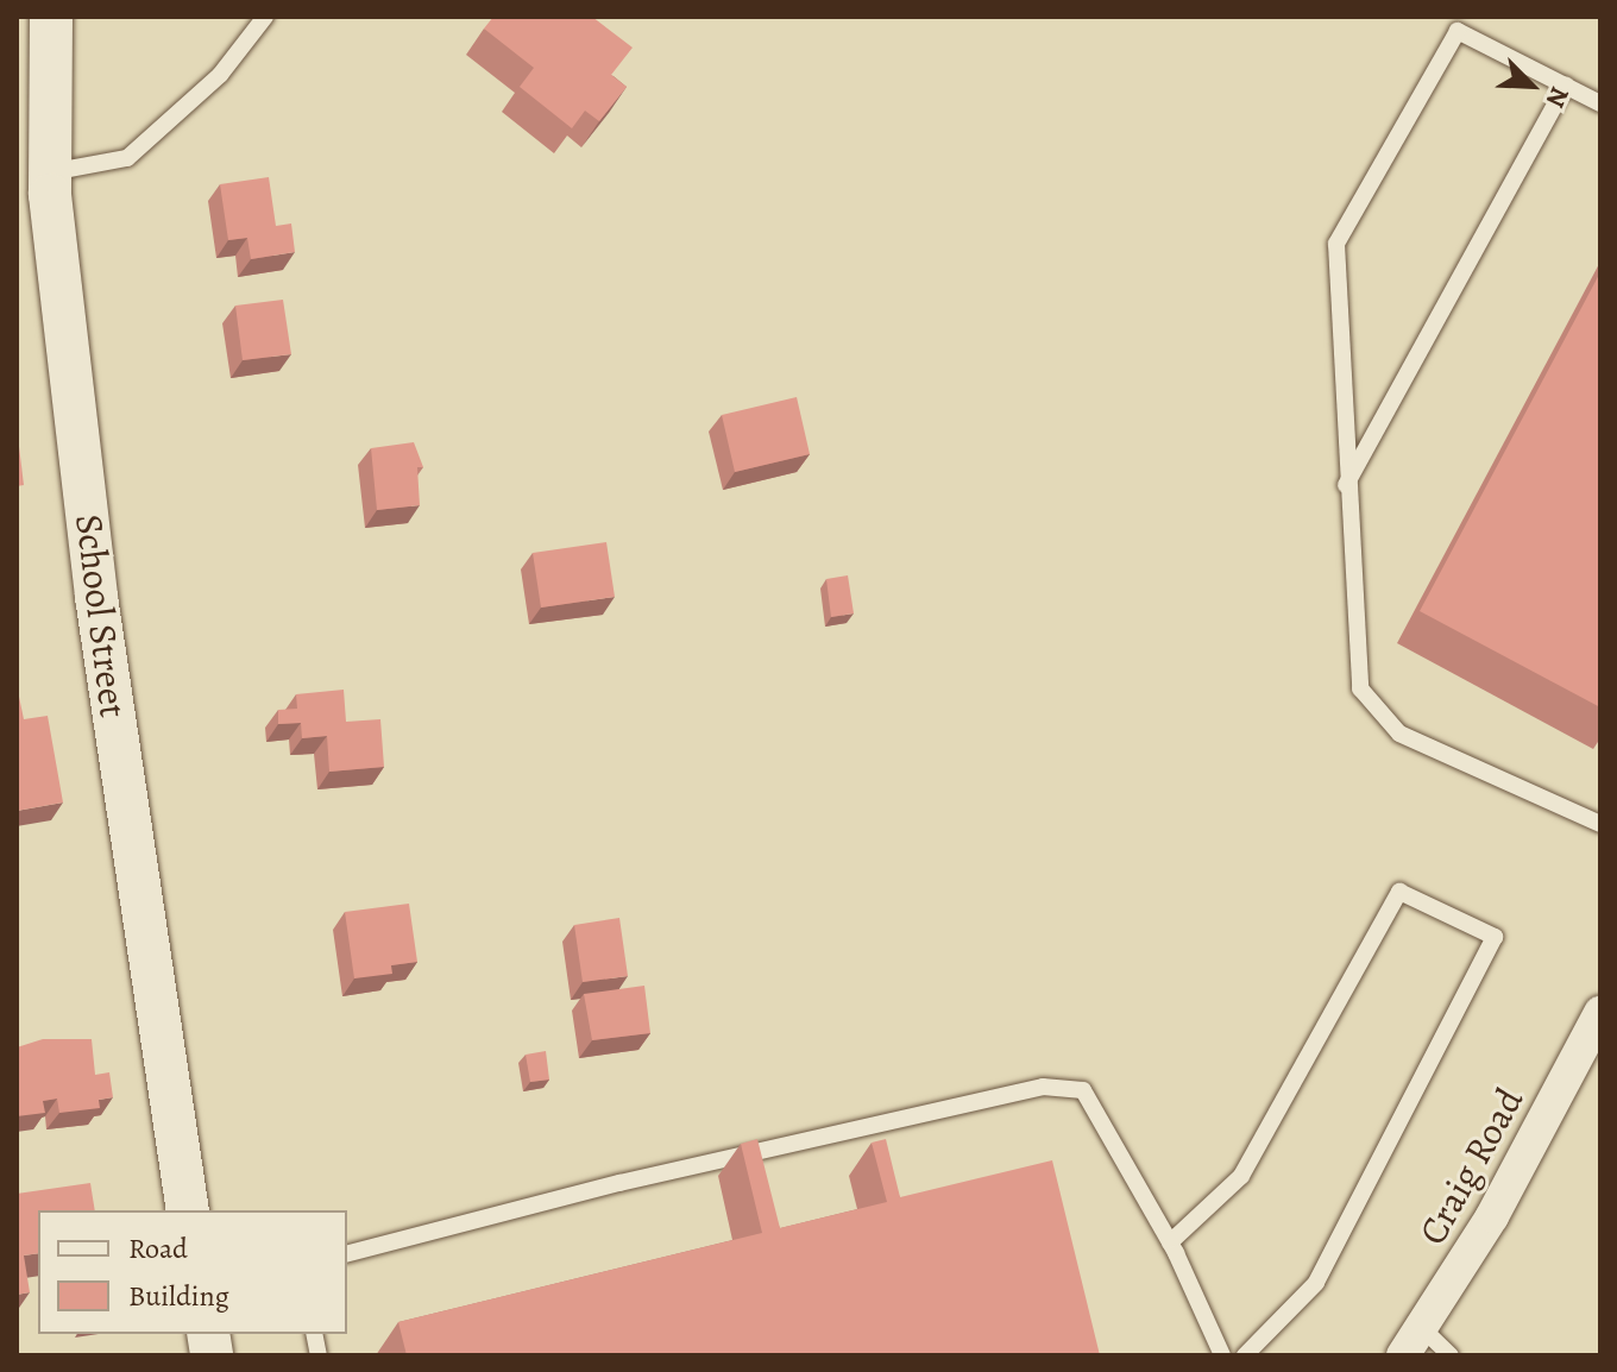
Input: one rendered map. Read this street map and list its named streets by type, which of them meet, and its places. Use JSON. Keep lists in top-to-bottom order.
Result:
{
  "streets": {
    "street": ["School Street", "Craig Road"]
  },
  "legend": ["Road", "Building"],
  "north": "bottom right"
}
